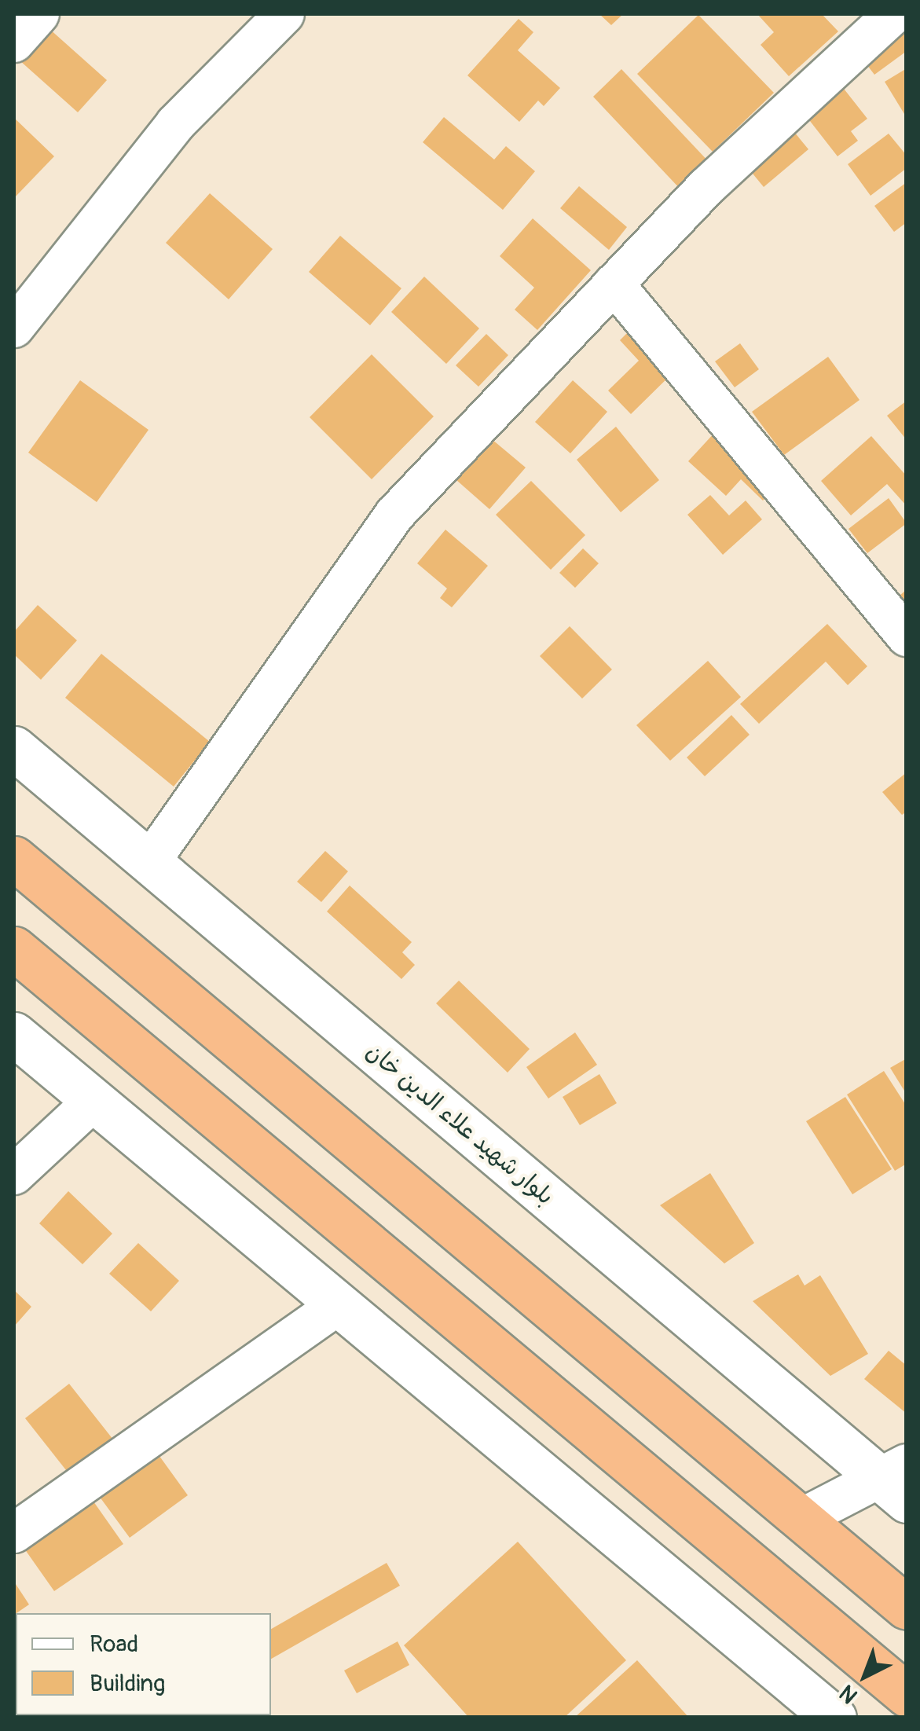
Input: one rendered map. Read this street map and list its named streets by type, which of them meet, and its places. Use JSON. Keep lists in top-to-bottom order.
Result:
{
  "streets": {
    "street": ["بلوار شهید علاء الدین خان"]
  },
  "legend": ["Road", "Building"],
  "north": "bottom left"
}
